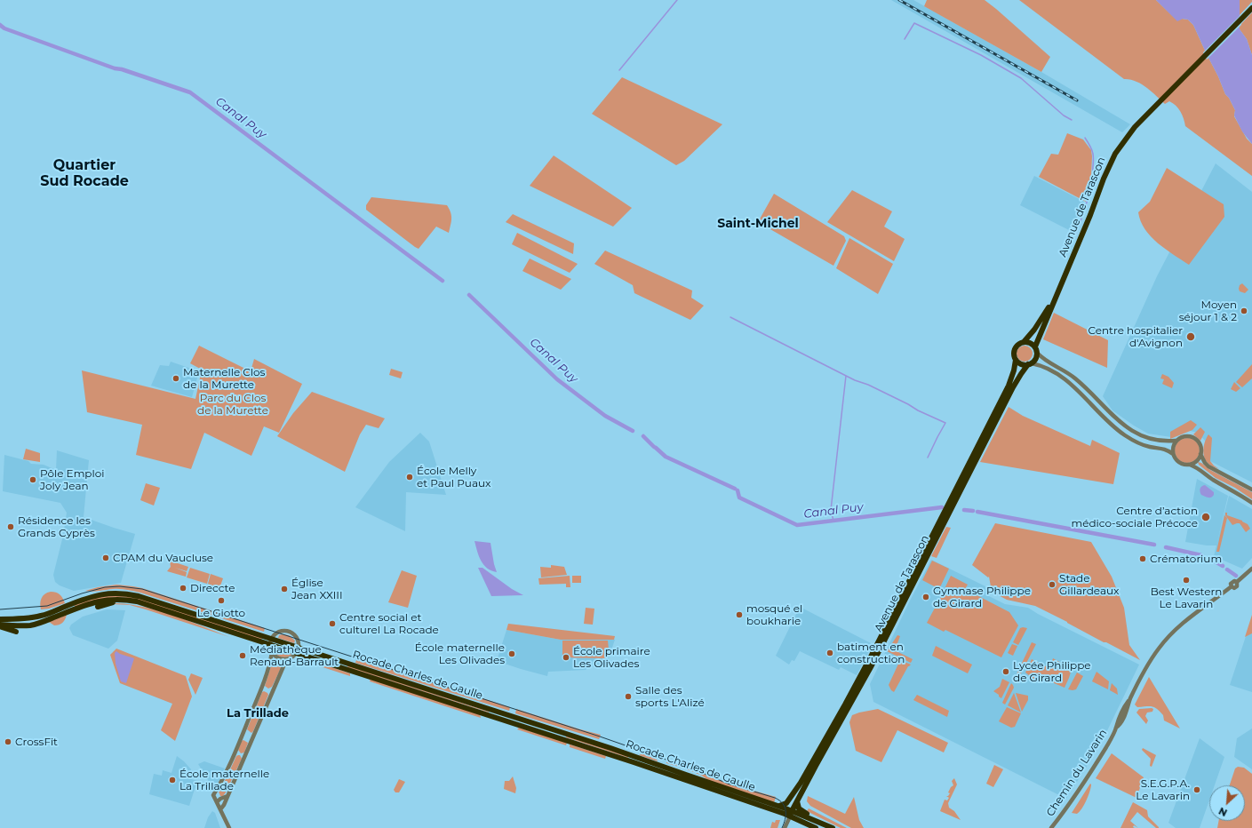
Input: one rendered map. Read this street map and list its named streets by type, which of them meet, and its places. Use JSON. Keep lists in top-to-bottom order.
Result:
{
  "streets": {
    "main road": ["Avenue de Tarascon", "Rocade Charles de Gaulle"],
    "street": ["Chemin du Lavarin"]
  },
  "crossings": [
    ["Avenue de Tarascon", "Rocade Charles de Gaulle"]
  ],
  "districts": ["Quartier Sud Rocade", "Saint-Michel", "La Trillade"],
  "water": ["Canal Puy"],
  "parks": ["Parc du Clos de la Murette"],
  "places": [
    "Moyen séjour 1 & 2",
    "Centre hospitalier d'Avignon",
    "Maternelle Clos de la Murette",
    "École Melly et Paul Puaux",
    "Pôle Emploi Joly Jean",
    "Centre d’action médico-sociale Précoce",
    "Résidence les Grands Cyprès",
    "CPAM du Vaucluse",
    "Crématorium",
    "Best Western Le Lavarin",
    "Stade Gillardeaux",
    "Direccte",
    "Église Jean XXIII",
    "Gymnase Philippe de Girard",
    "Le Giotto",
    "mosqué el boukharie",
    "Centre social et culturel La Rocade",
    "batiment en construction",
    "École maternelle Les Olivades",
    "Médiathèque Renaud-Barrault",
    "École primaire Les Olivades",
    "Lycée Philippe de Girard",
    "Salle des sports L'Alizé",
    "CrossFit",
    "École maternelle La Trillade",
    "S.E.G.P.A. Le Lavarin"
  ],
  "north": "bottom left"
}
